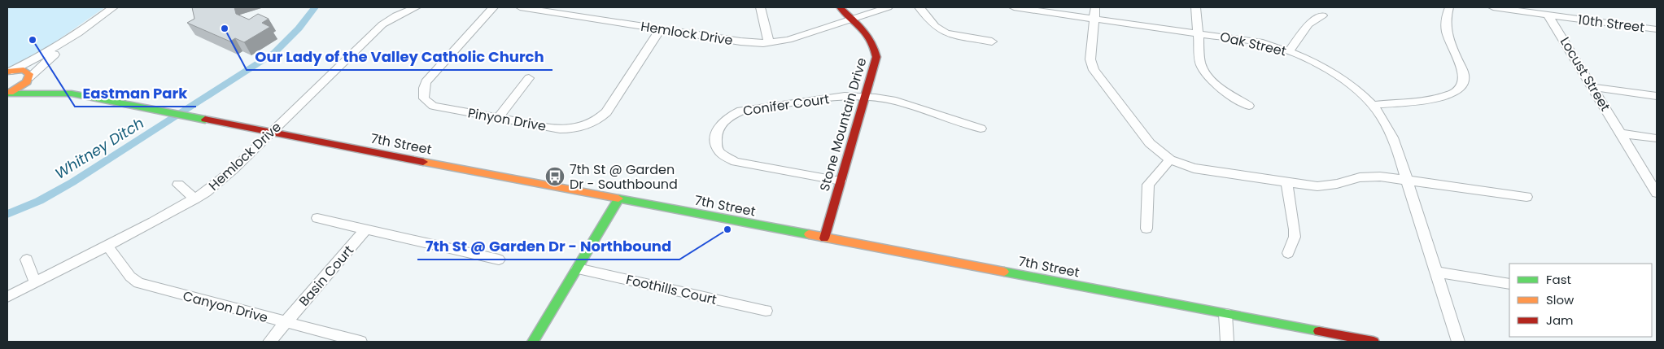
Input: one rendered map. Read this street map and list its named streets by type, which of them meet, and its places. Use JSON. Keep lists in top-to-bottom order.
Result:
{
  "streets": {
    "street": [
      "10th Street",
      "Hemlock Drive",
      "Oak Street",
      "Locust Street",
      "Conifer Court",
      "Pinyon Drive",
      "Stone Mountain Drive",
      "7th Street",
      "Basin Court",
      "Foothills Court",
      "Canyon Drive"
    ]
  },
  "crossings": [
    ["10th Street", "Locust Street"],
    ["Hemlock Drive", "Pinyon Drive"],
    ["Hemlock Drive", "Stone Mountain Drive"],
    ["Hemlock Drive", "7th Street"],
    ["Hemlock Drive", "Canyon Drive"],
    ["Conifer Court", "Stone Mountain Drive"],
    ["Stone Mountain Drive", "7th Street"],
    ["Basin Court", "Canyon Drive"]
  ],
  "water": ["Whitney Ditch"],
  "places": {
    "other": ["Our Lady of the Valley Catholic Church", "Eastman Park", "7th St @ Garden Dr - Northbound"],
    "bus stop": ["7th St @ Garden Dr - Southbound"]
  },
  "legend": ["Fast", "Slow", "Jam"]
}
